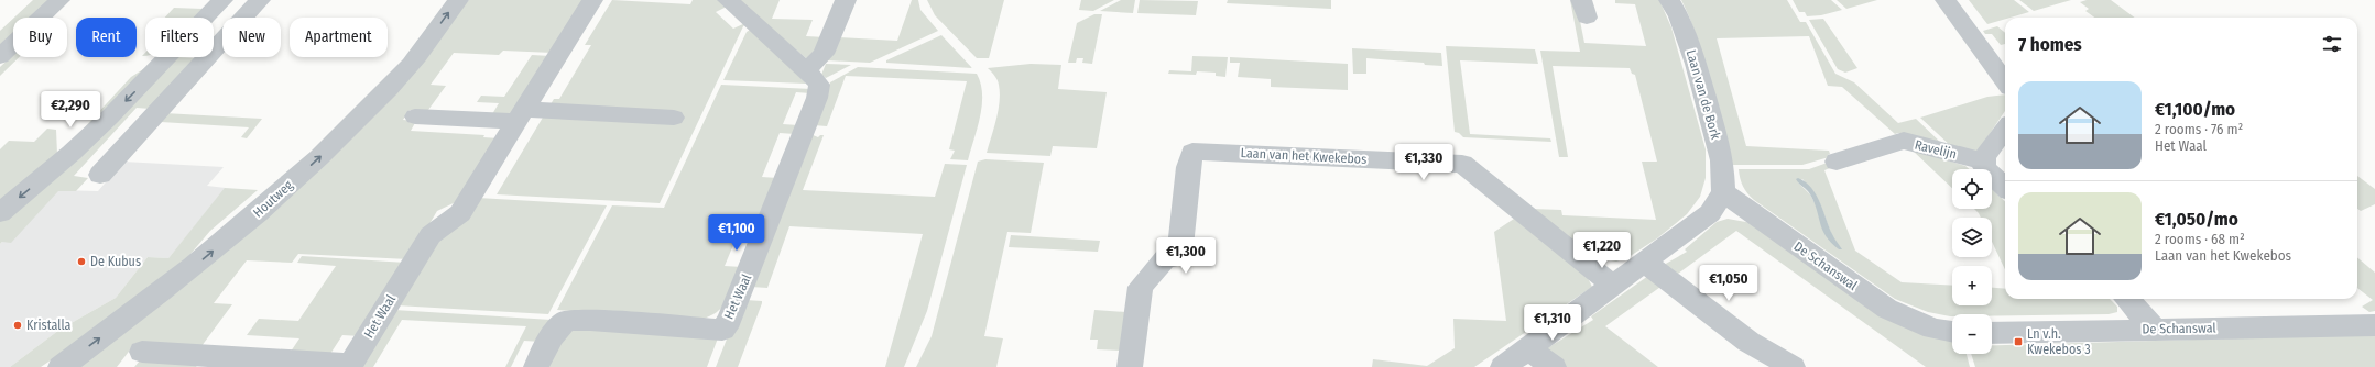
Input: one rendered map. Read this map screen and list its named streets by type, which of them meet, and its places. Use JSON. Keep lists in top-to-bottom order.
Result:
{
  "streets": {
    "street": [
      "Laan van de Bork",
      "Ravelijn",
      "Laan van het Kwekebos",
      "Houtweg",
      "De Schanswal",
      "Het Waal"
    ]
  },
  "crossings": [
    ["Laan van de Bork", "De Schanswal"]
  ],
  "places": {
    "other": ["De Kubus", "Kristalla"],
    "transit": ["Ln v.h. Kwekebos 3"]
  },
  "page": {
    "chip": [
      "Buy",
      "Rent",
      "Filters",
      "New",
      "Apartment"
    ],
    "heading": "7 homes",
    "list": [
      {
        "name": "€1,100/mo",
        "note": "2 rooms · 76 m² · Het Waal"
      },
      {
        "name": "€1,050/mo",
        "note": "2 rooms · 68 m² · Laan van het Kwekebos"
      }
    ],
    "price": [
      "€2,290",
      "€1,330",
      "€1,100",
      "€1,220",
      "€1,300",
      "€1,050",
      "€1,310"
    ],
    "map_buttons": ["+", "−"]
  }
}
